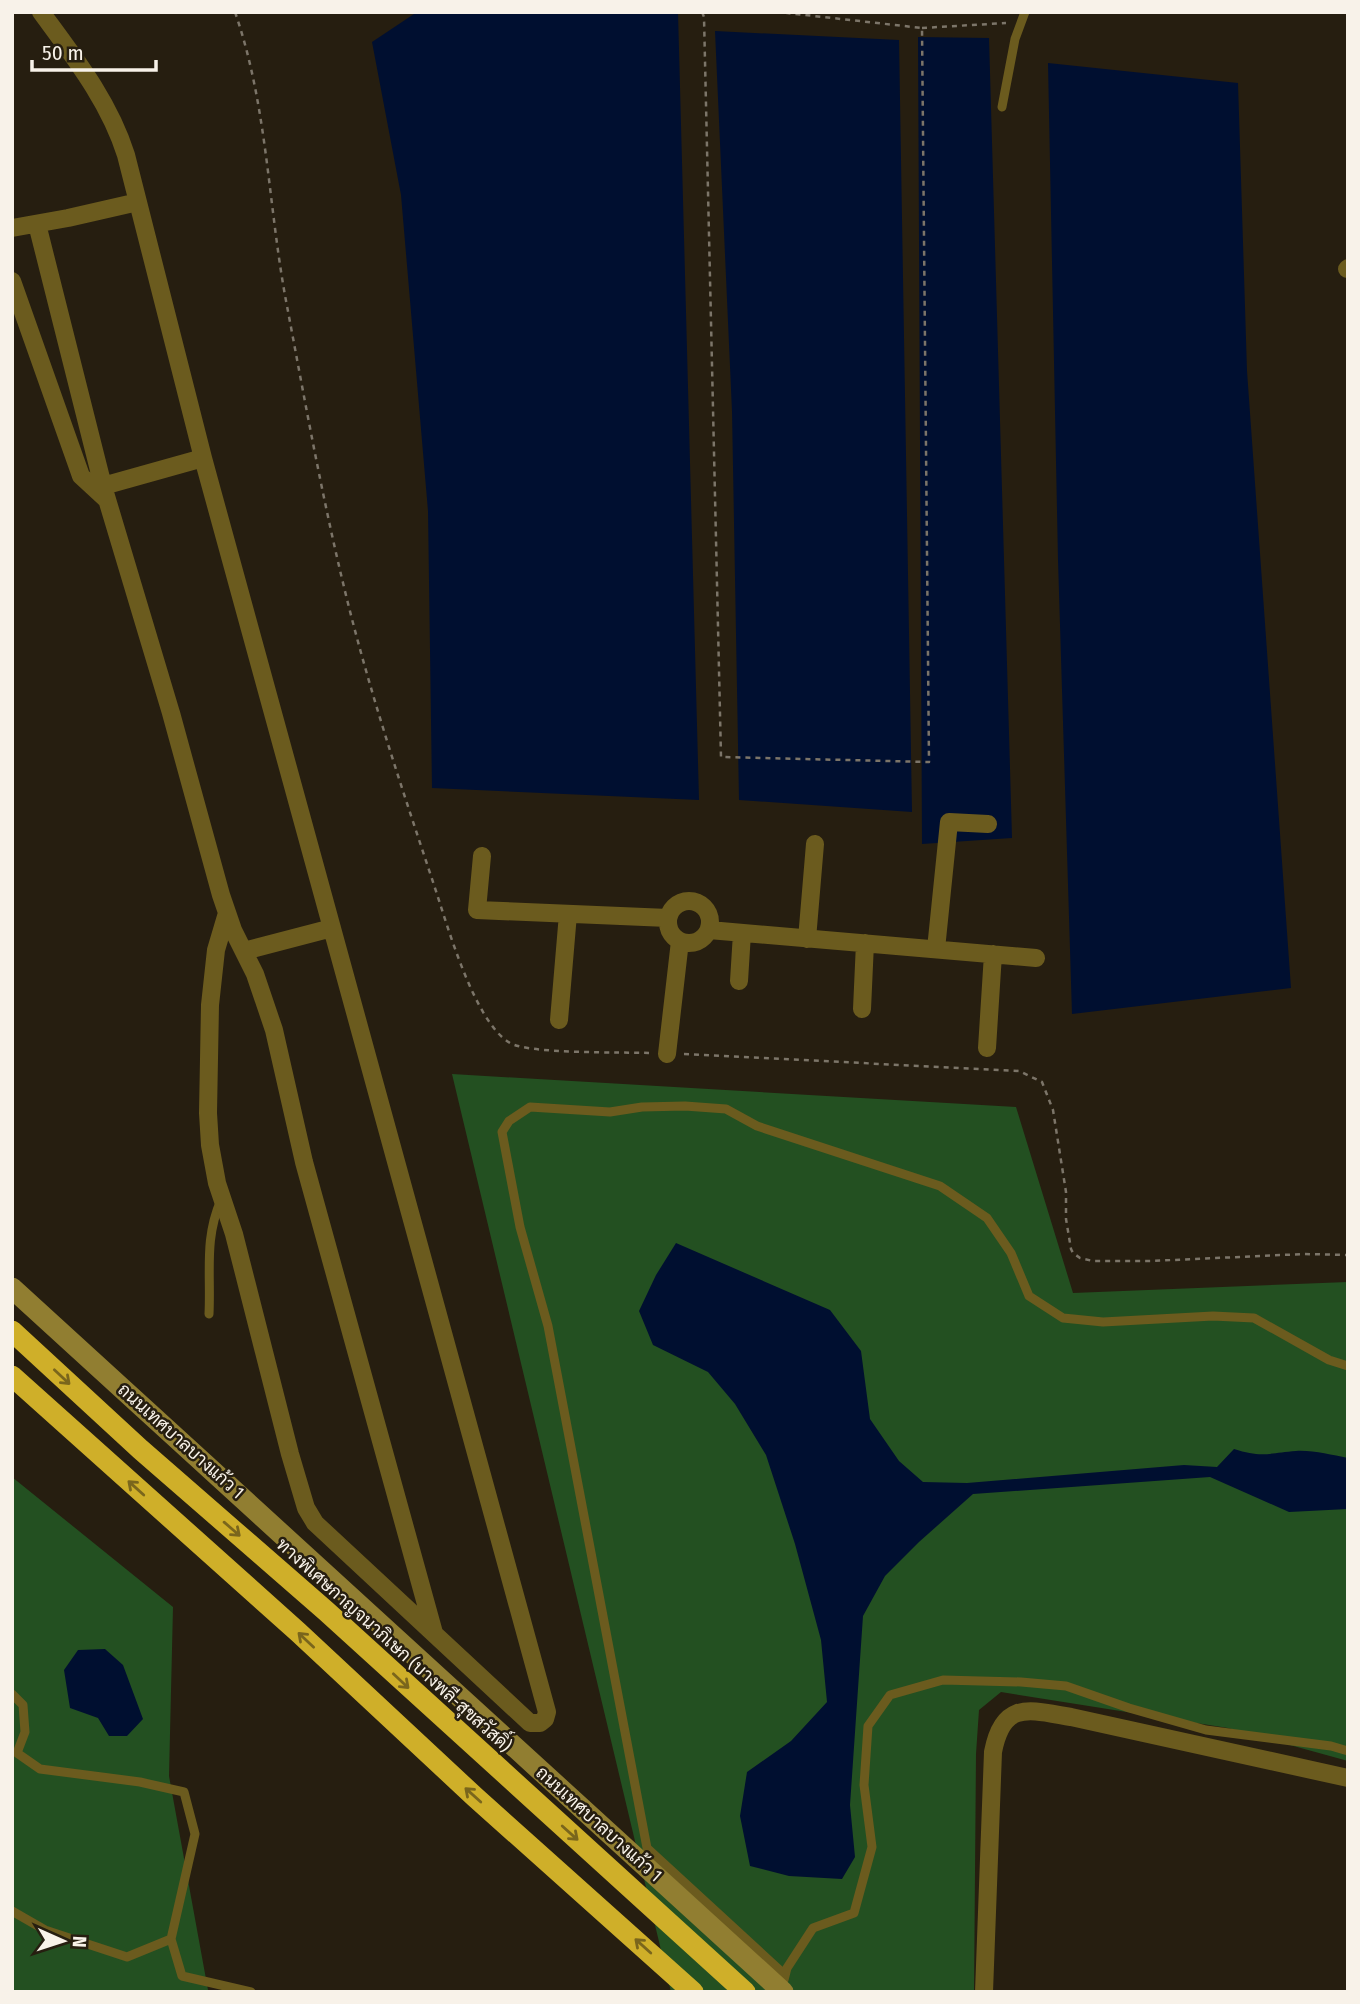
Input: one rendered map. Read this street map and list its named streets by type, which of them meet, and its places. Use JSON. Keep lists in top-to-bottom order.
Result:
{
  "streets": {
    "highway": ["ทางพิเศษกาญจนาภิเษก (บางพลี-สุขสวัสดิ์)"],
    "main road": ["ถนนเทศบาลบางแก้ว 1"]
  },
  "scale_bar": "50 m",
  "north": "right"
}
